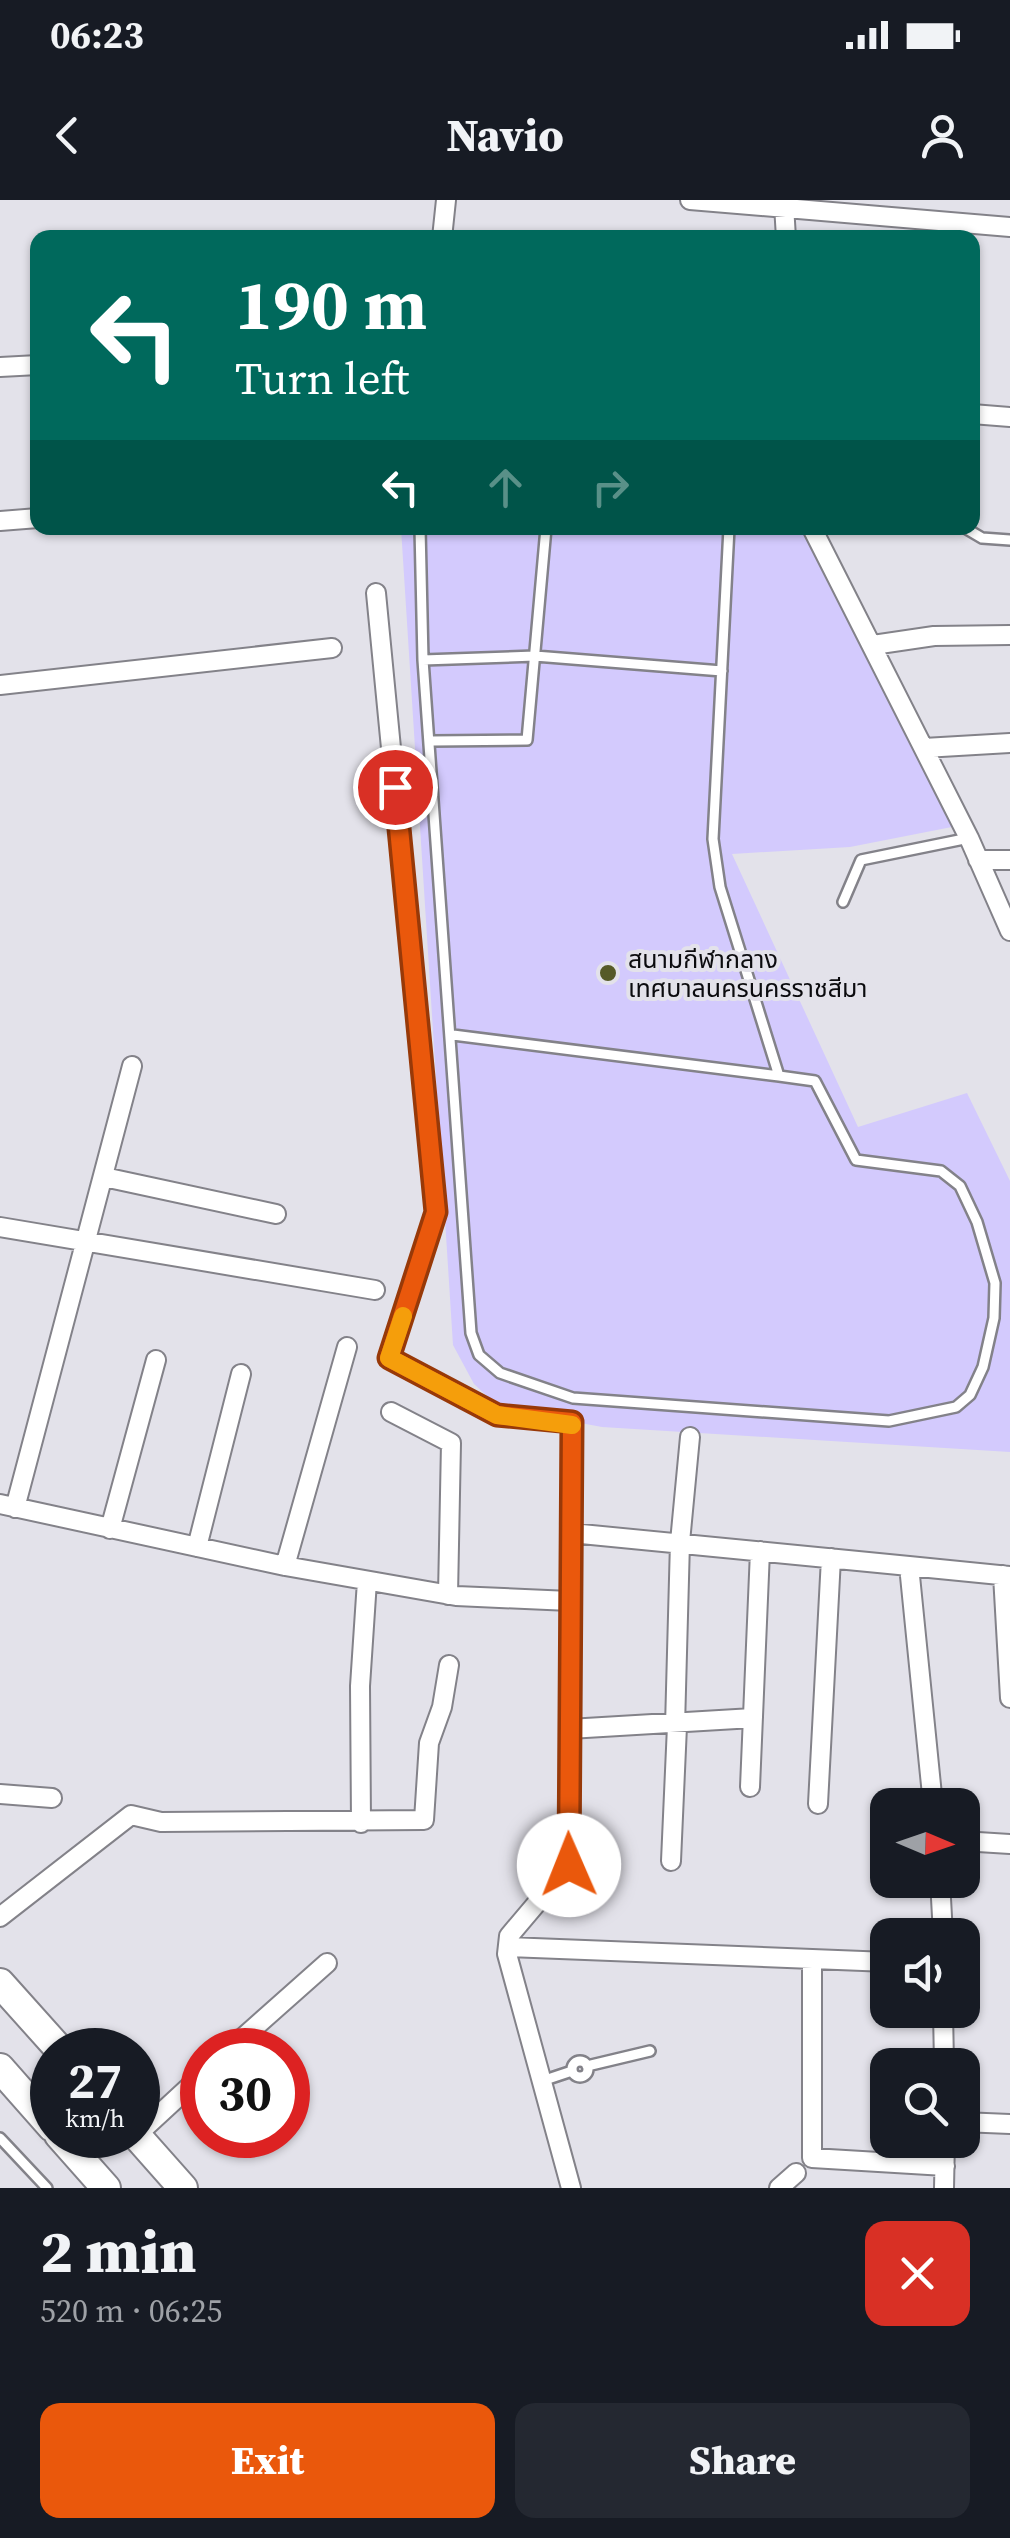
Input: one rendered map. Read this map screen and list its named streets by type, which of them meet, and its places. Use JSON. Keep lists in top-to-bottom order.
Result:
{
  "places": ["สนามกีฬากลาง เทศบาลนครนครราชสีมา"],
  "north": "right",
  "page": {
    "status": "06:23",
    "header": "Navio",
    "turn": ["190 m", "Turn left"],
    "speed": "27 km/h",
    "limit": "30",
    "heading": ["2 min", "520 m · 06:25"],
    "buttons": ["Exit", "Share"]
  }
}
